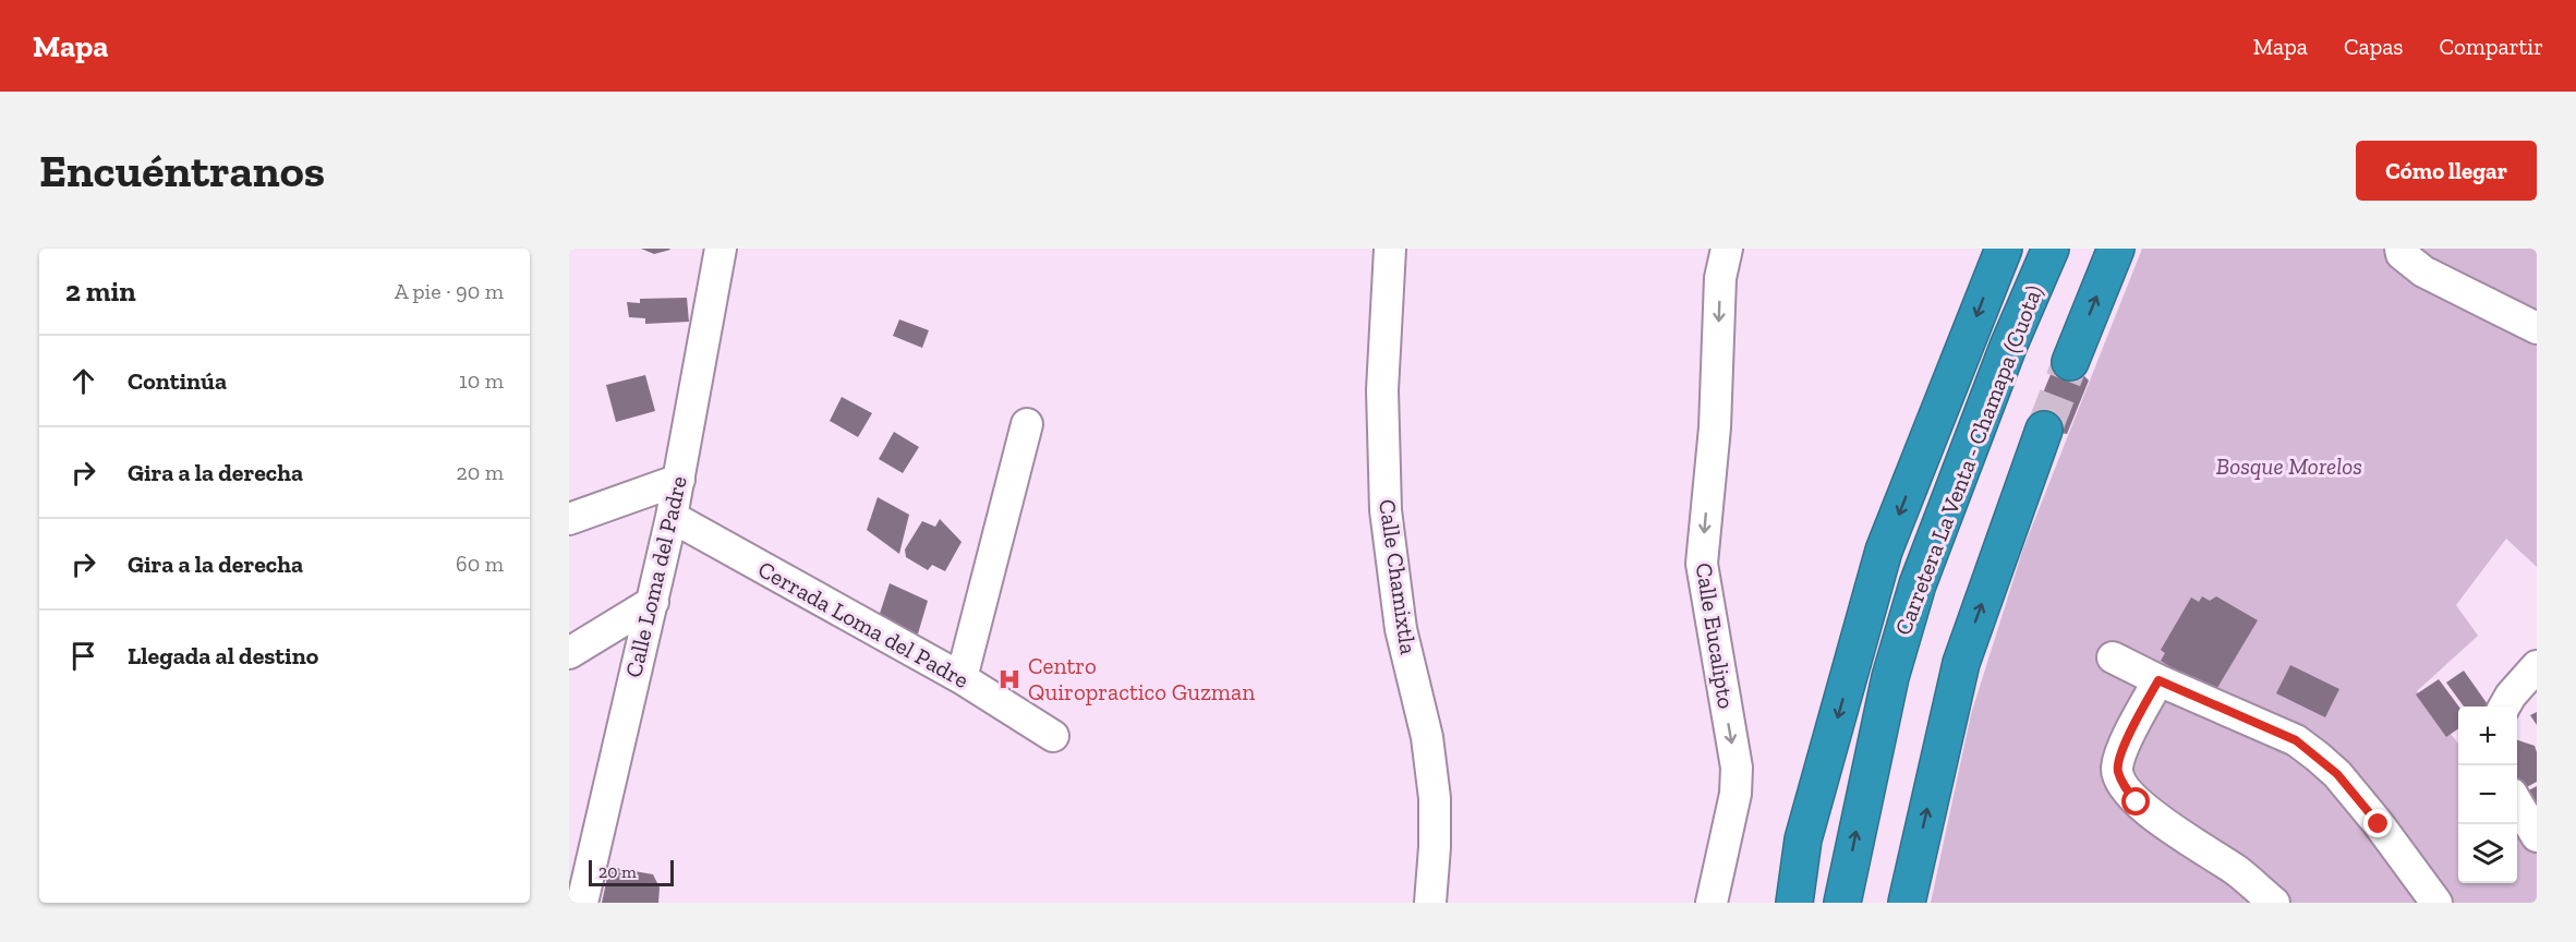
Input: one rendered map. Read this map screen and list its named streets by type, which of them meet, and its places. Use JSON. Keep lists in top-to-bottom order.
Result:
{
  "streets": {
    "highway": ["Carretera La Venta - Chamapa (Cuota)"],
    "street": [
      "Calle Loma del Padre",
      "Calle Chamixtla",
      "Cerrada Loma del Padre",
      "Calle Eucalipto"
    ]
  },
  "crossings": [
    ["Calle Loma del Padre", "Cerrada Loma del Padre"]
  ],
  "one_way": ["Calle Eucalipto"],
  "parks": ["Bosque Morelos"],
  "places": {
    "hospital": ["Centro Quiropractico Guzman"]
  },
  "scale_bar": "20 m",
  "page": {
    "header": "Mapa",
    "nav": ["Mapa", "Capas", "Compartir"],
    "buttons": "Cómo llegar",
    "title": "Encuéntranos",
    "heading": ["2 min", "A pie · 90 m"],
    "list": [
      ["Continúa", "10 m"],
      ["Gira a la derecha", "20 m"],
      ["Gira a la derecha", "60 m"],
      "Llegada al destino"
    ],
    "map_buttons": ["+", "−"],
    "scale": "20 m"
  }
}
